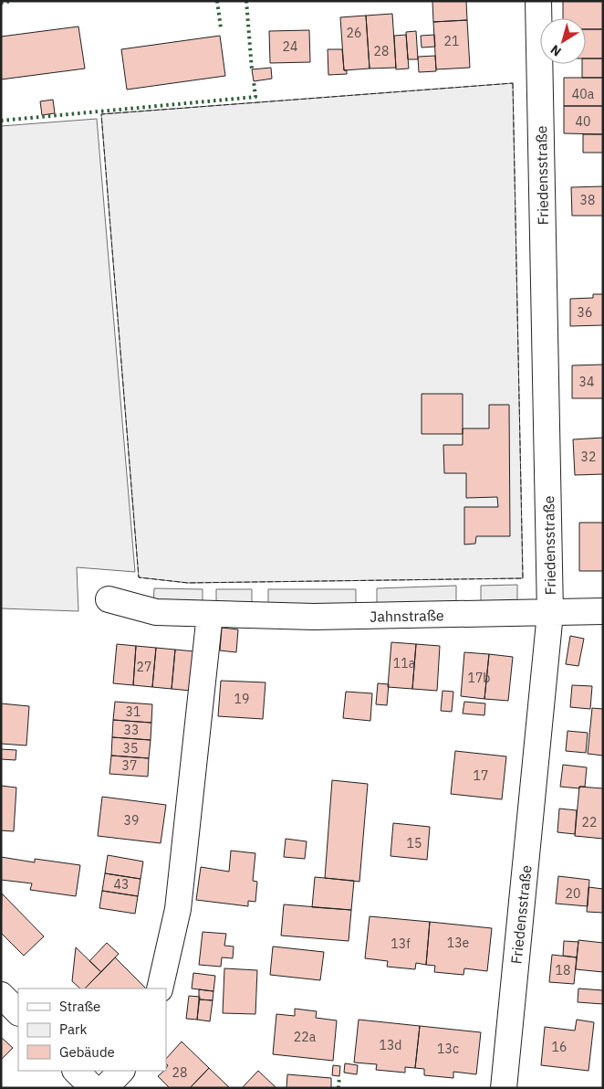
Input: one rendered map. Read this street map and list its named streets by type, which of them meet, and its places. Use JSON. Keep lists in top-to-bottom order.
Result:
{
  "streets": {
    "street": ["Friedensstraße", "Jahnstraße"]
  },
  "crossings": [
    ["Friedensstraße", "Jahnstraße"]
  ],
  "house_numbers": [
    "26",
    "21",
    "24",
    "28",
    "40a",
    "40",
    "38",
    "36",
    "34",
    "32",
    "11a",
    "27",
    "17b",
    "19",
    "31",
    "33",
    "35",
    "37",
    "17",
    "39",
    "22",
    "15",
    "43",
    "20",
    "13e",
    "13f",
    "18",
    "22a",
    "13d",
    "16",
    "13c",
    "28"
  ],
  "legend": ["Straße", "Park", "Gebäude"],
  "north": "bottom left"
}
